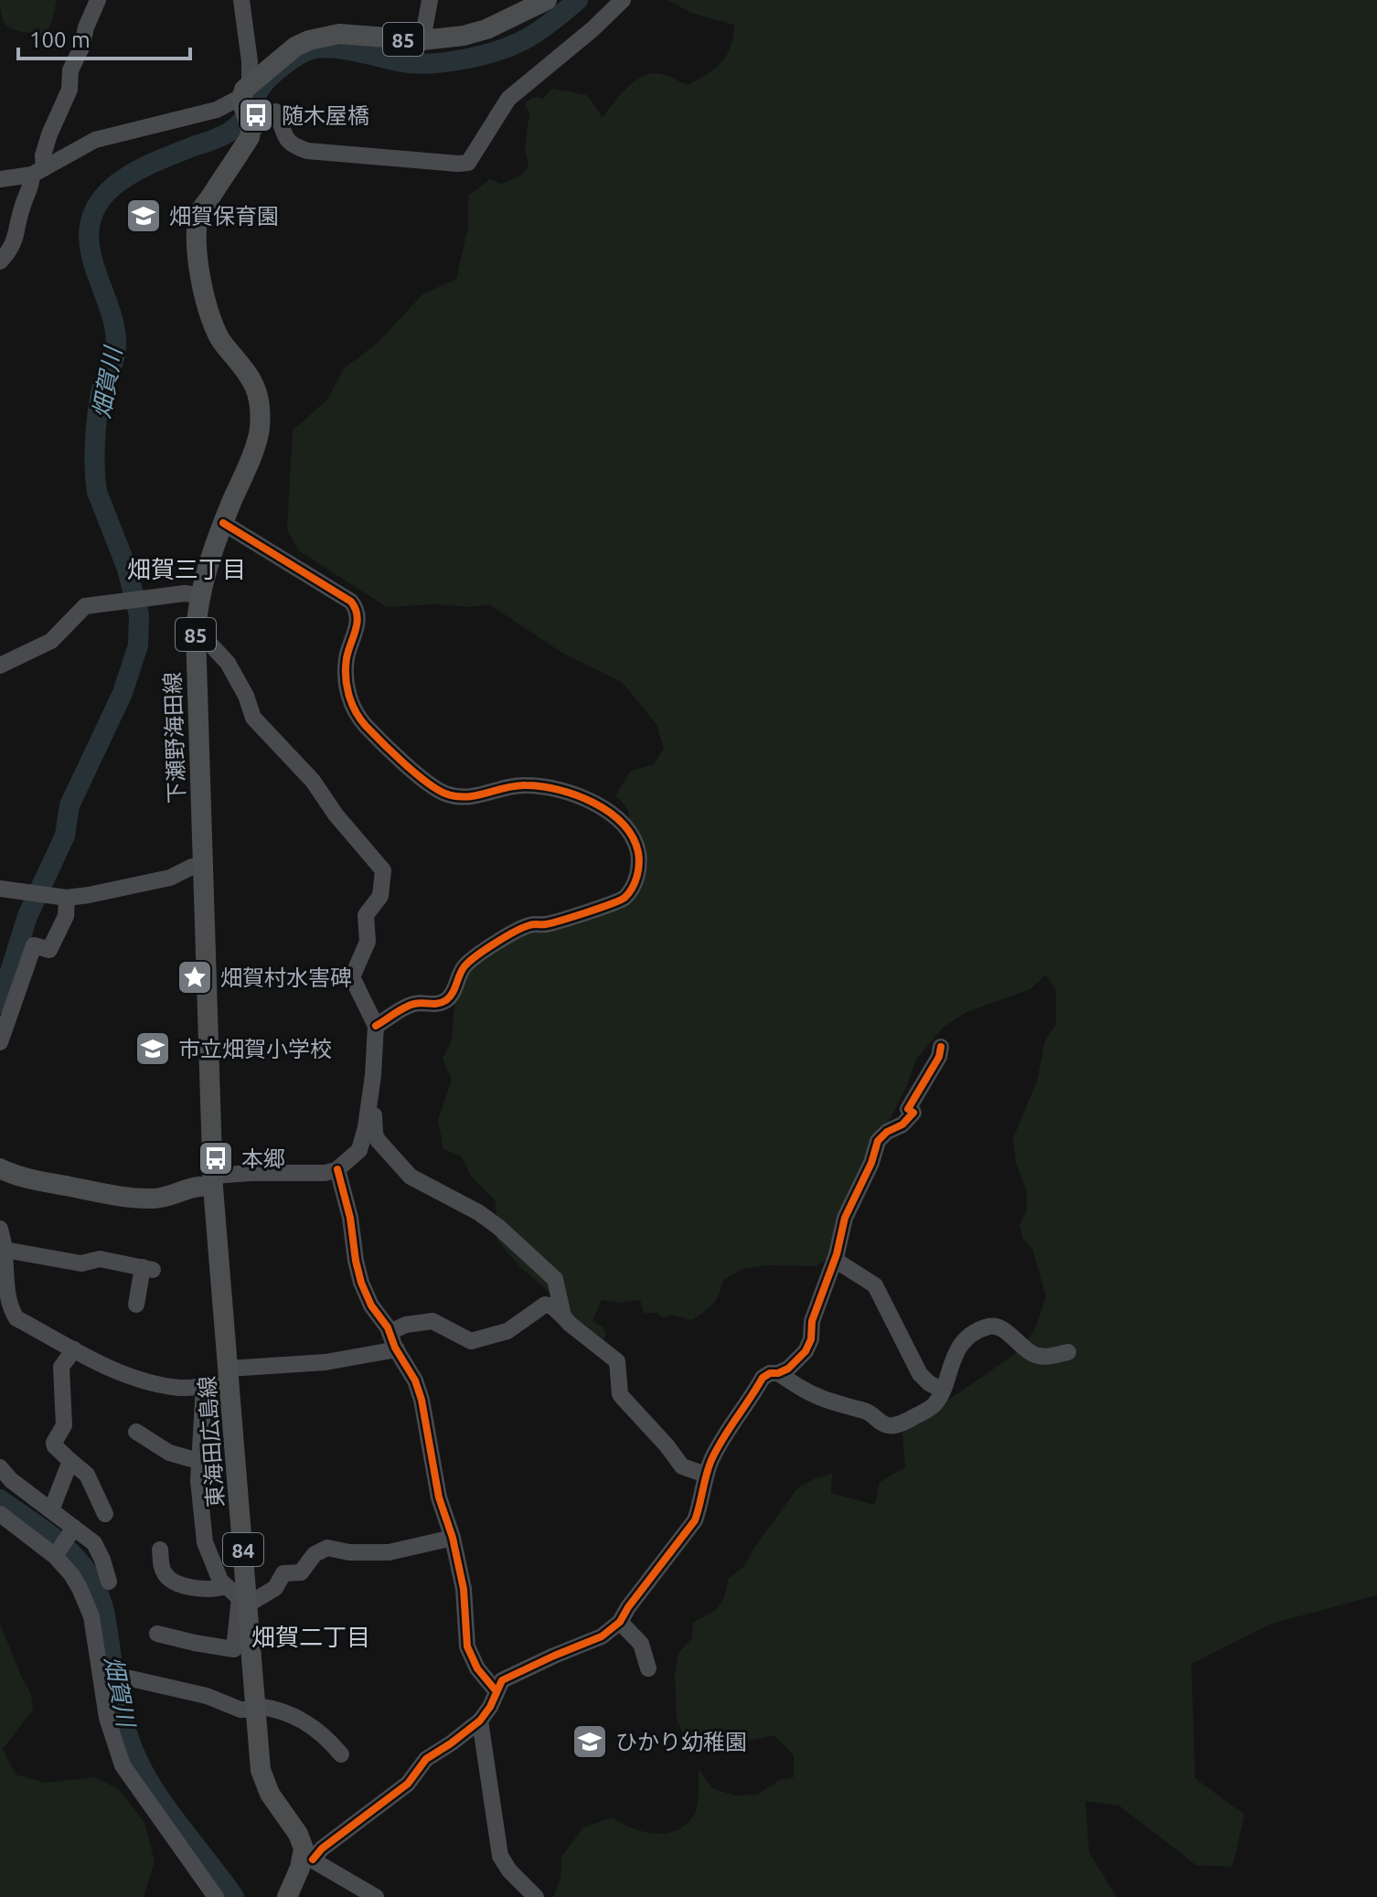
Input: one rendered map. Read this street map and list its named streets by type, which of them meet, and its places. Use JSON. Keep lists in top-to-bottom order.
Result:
{
  "streets": {
    "main road": [
      "85",
      "下瀬野海田線",
      "東海田広島線",
      "84"
    ]
  },
  "crossings": [
    ["下瀬野海田線", "東海田広島線"]
  ],
  "districts": ["畑賀三丁目", "畑賀二丁目"],
  "water": ["畑賀川"],
  "places": {
    "bus stop": ["随木屋橋", "本郷"],
    "school or university": ["畑賀保育園", "市立畑賀小学校", "ひかり幼稚園"],
    "place": ["畑賀村水害碑"]
  },
  "scale_bar": "100 m"
}
